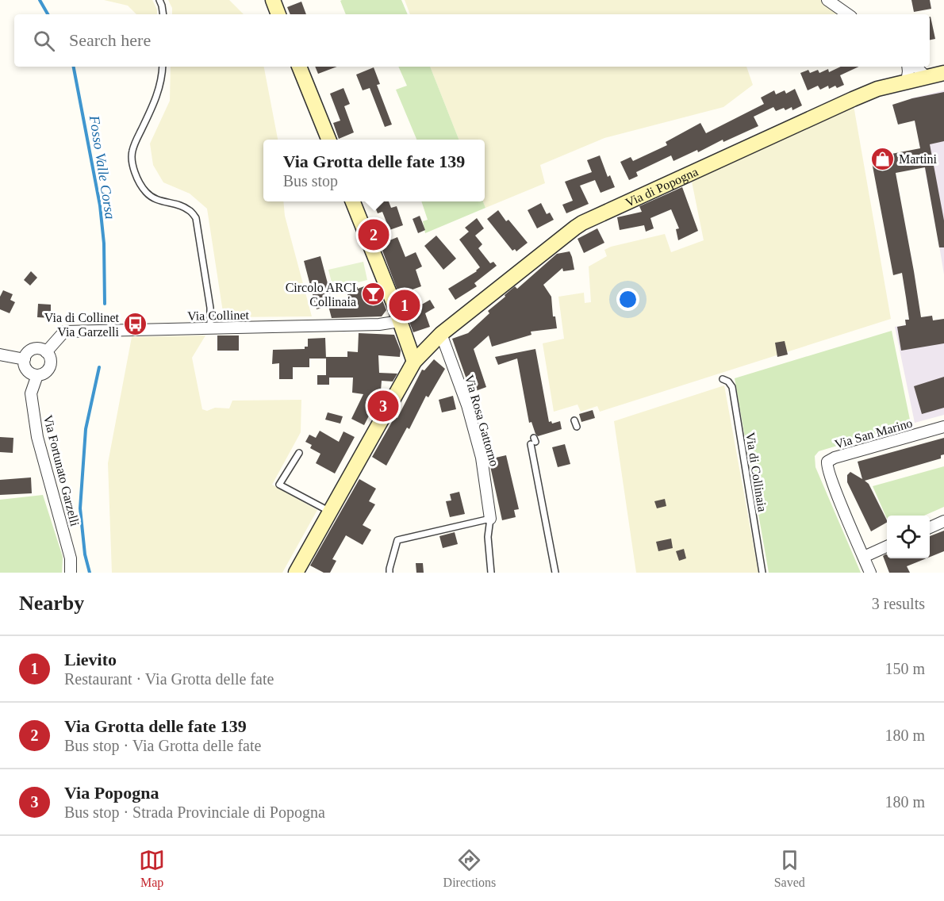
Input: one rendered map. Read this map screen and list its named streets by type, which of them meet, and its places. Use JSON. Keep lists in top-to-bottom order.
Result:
{
  "streets": {
    "main road": ["Via di Popogna"],
    "street": [
      "Via Collinet",
      "Via Rosa Gattorno",
      "Via San Marino",
      "Via Fortunato Garzelli"
    ],
    "lane": ["Via di Collinaia"]
  },
  "crossings": [
    ["Via di Popogna", "Via Rosa Gattorno"],
    ["Via Collinet", "Via Fortunato Garzelli"]
  ],
  "water": ["Fosso Valle Corsa"],
  "places": {
    "shop": ["Martini"],
    "bar": ["Circolo ARCI Collinaia"],
    "bus stop": ["Via di Collinet Via Garzelli"]
  },
  "page": {
    "search": "Search here",
    "popup": ["Via Grotta delle fate 139", "Bus stop"],
    "pins": ["2", "1", "3"],
    "heading": ["Nearby", "3 results"],
    "list": [
      {
        "mark": "1",
        "name": "Lievito",
        "note": "Restaurant · Via Grotta delle fate",
        "value": "150 m"
      },
      {
        "mark": "2",
        "name": "Via Grotta delle fate 139",
        "note": "Bus stop · Via Grotta delle fate",
        "value": "180 m"
      },
      {
        "mark": "3",
        "name": "Via Popogna",
        "note": "Bus stop · Strada Provinciale di Popogna",
        "value": "180 m"
      }
    ],
    "nav": ["Map", "Directions", "Saved"]
  }
}
